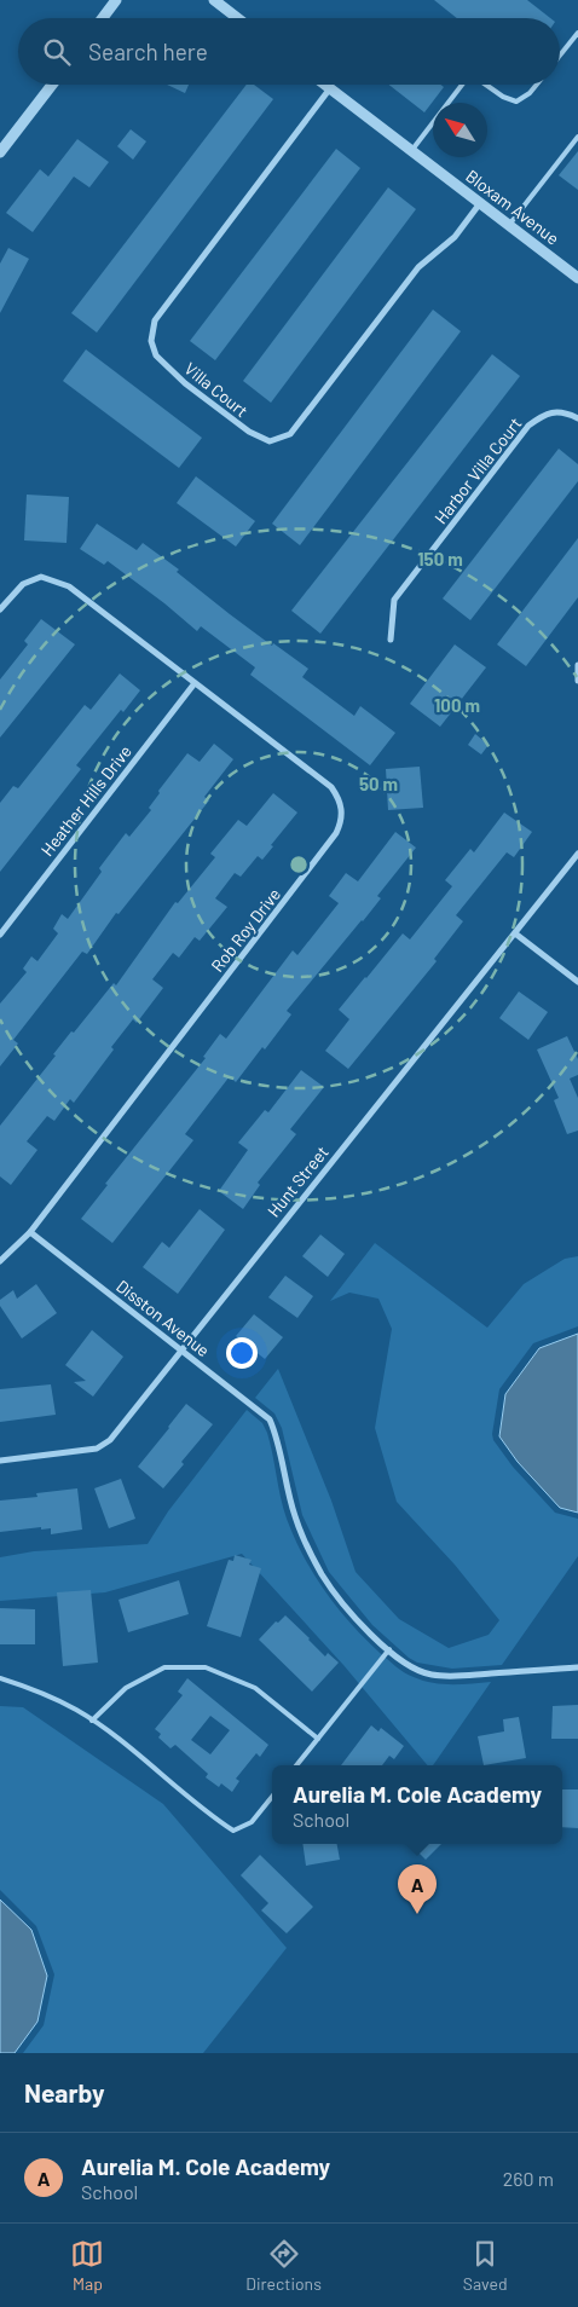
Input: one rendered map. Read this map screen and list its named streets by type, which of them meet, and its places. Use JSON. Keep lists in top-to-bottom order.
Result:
{
  "streets": {
    "street": [
      "Bloxam Avenue",
      "Villa Court",
      "Harbor Villa Court",
      "Heather Hills Drive",
      "Rob Roy Drive",
      "Hunt Street",
      "Disston Avenue"
    ]
  },
  "crossings": [
    ["Bloxam Avenue", "Villa Court"],
    ["Heather Hills Drive", "Rob Roy Drive"],
    ["Rob Roy Drive", "Disston Avenue"],
    ["Hunt Street", "Disston Avenue"]
  ],
  "north": "top left",
  "page": {
    "search": "Search here",
    "popup": ["Aurelia M. Cole Academy", "School"],
    "pins": "A",
    "heading": "Nearby",
    "list": [
      {
        "mark": "A",
        "name": "Aurelia M. Cole Academy",
        "note": "School",
        "value": "260 m"
      }
    ],
    "nav": ["Map", "Directions", "Saved"]
  },
  "rings": ["150 m", "100 m", "50 m"]
}
